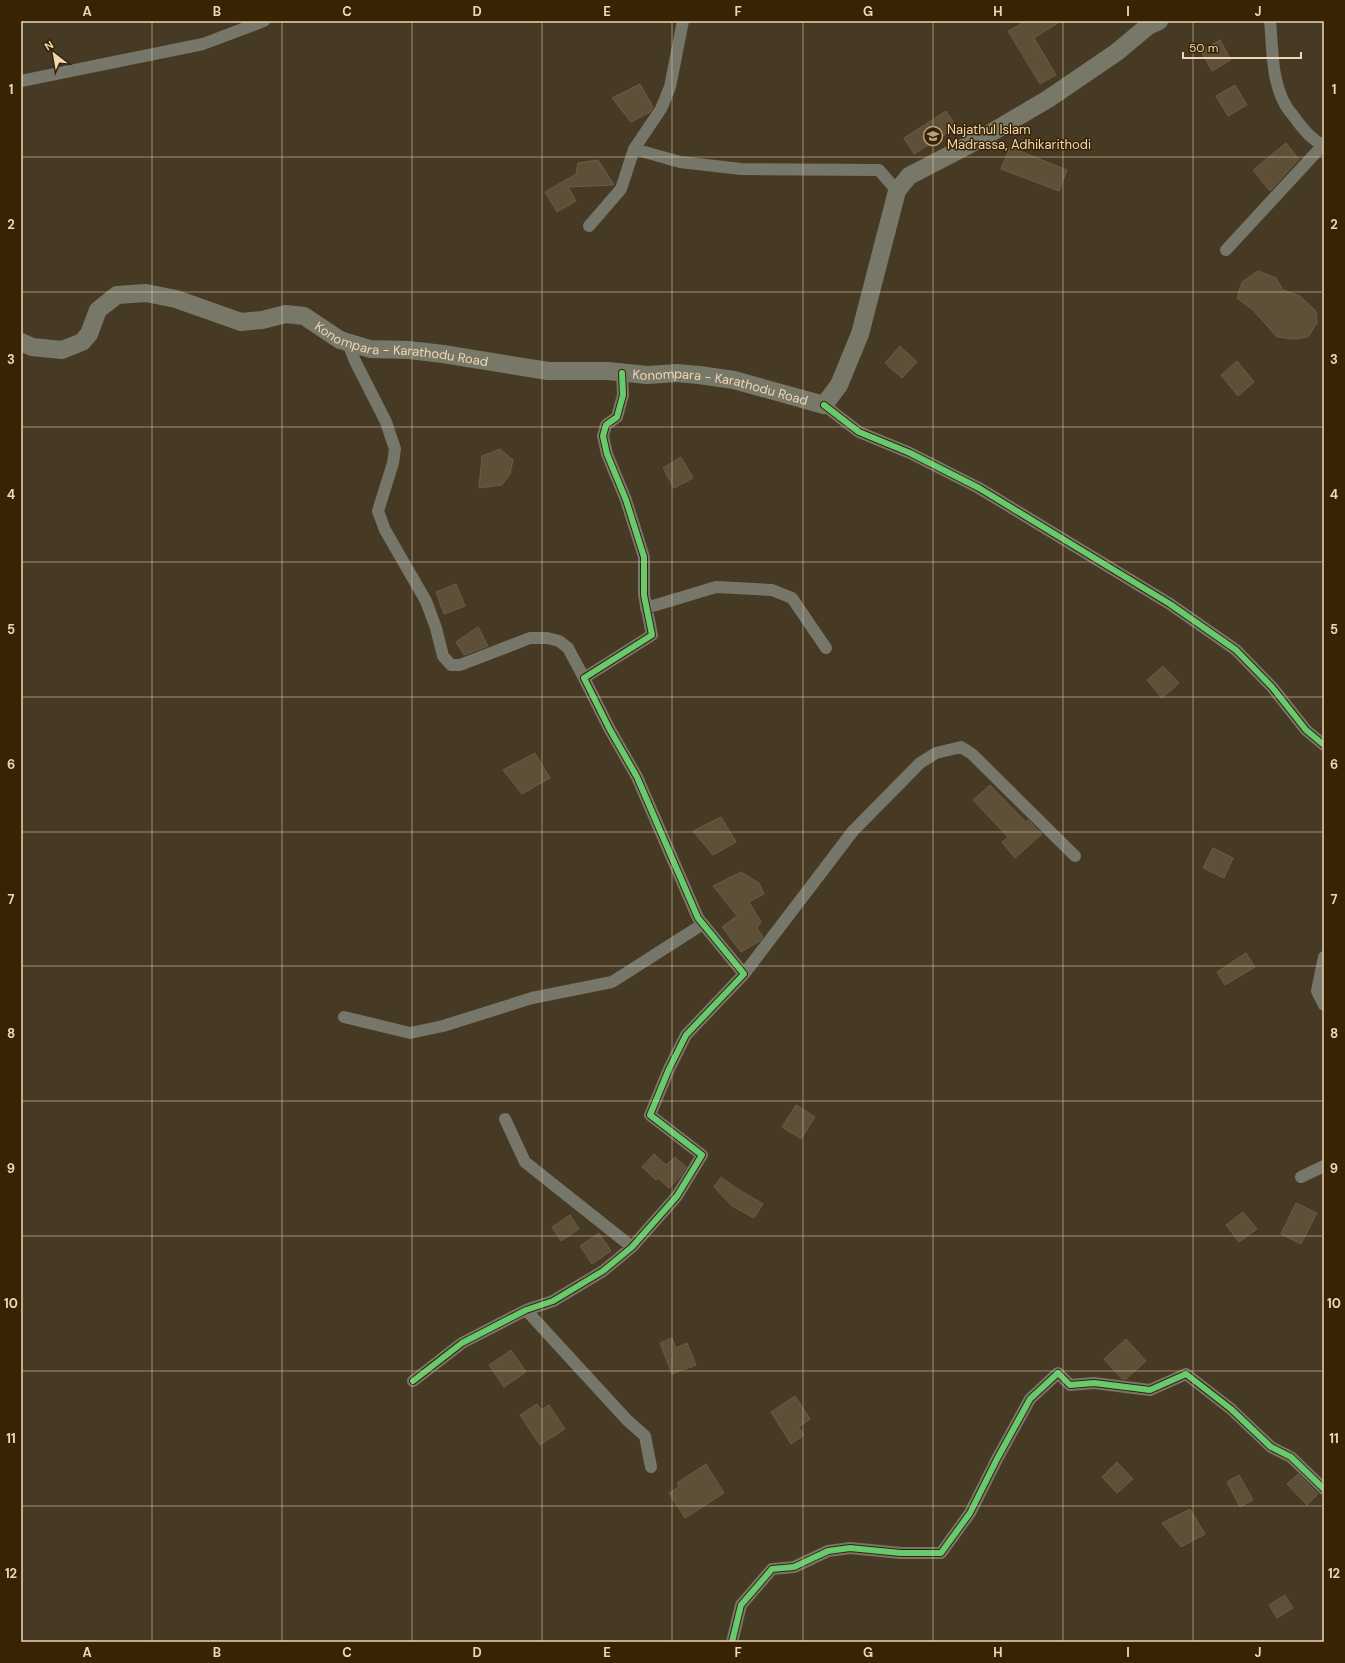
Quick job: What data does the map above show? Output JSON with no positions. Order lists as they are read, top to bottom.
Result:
{
  "streets": {
    "main road": ["Konompara - Karathodu Road"]
  },
  "places": {
    "school or university": ["Najathul Islam Madrassa, Adhikarithodi"]
  },
  "scale_bar": "50 m",
  "north": "top left",
  "grid": {
    "columns": [
      "A",
      "B",
      "C",
      "D",
      "E",
      "F",
      "G",
      "H",
      "I",
      "J"
    ],
    "rows": [
      "1",
      "2",
      "3",
      "4",
      "5",
      "6",
      "7",
      "8",
      "9",
      "10",
      "11",
      "12"
    ]
  }
}
